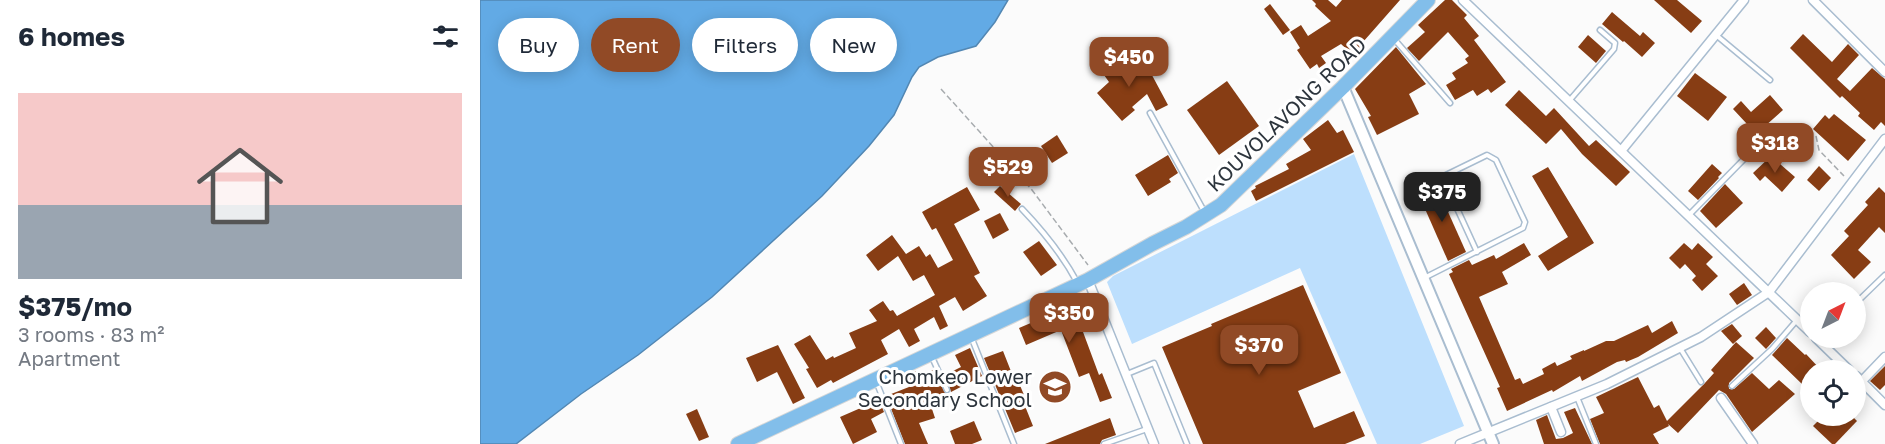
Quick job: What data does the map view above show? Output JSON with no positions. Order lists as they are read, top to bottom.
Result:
{
  "streets": {
    "main road": ["KOUVOLAVONG ROAD"]
  },
  "places": {
    "school or university": ["Chomkeo Lower Secondary School"]
  },
  "north": "top right",
  "page": {
    "heading": "6 homes",
    "chip": [
      "Buy",
      "Rent",
      "Filters",
      "New"
    ],
    "price": [
      "$450",
      "$318",
      "$529",
      "$375",
      "$350",
      "$370"
    ],
    "list": [
      {
        "name": "$375/mo",
        "note": "3 rooms · 83 m² · Apartment"
      }
    ]
  }
}
